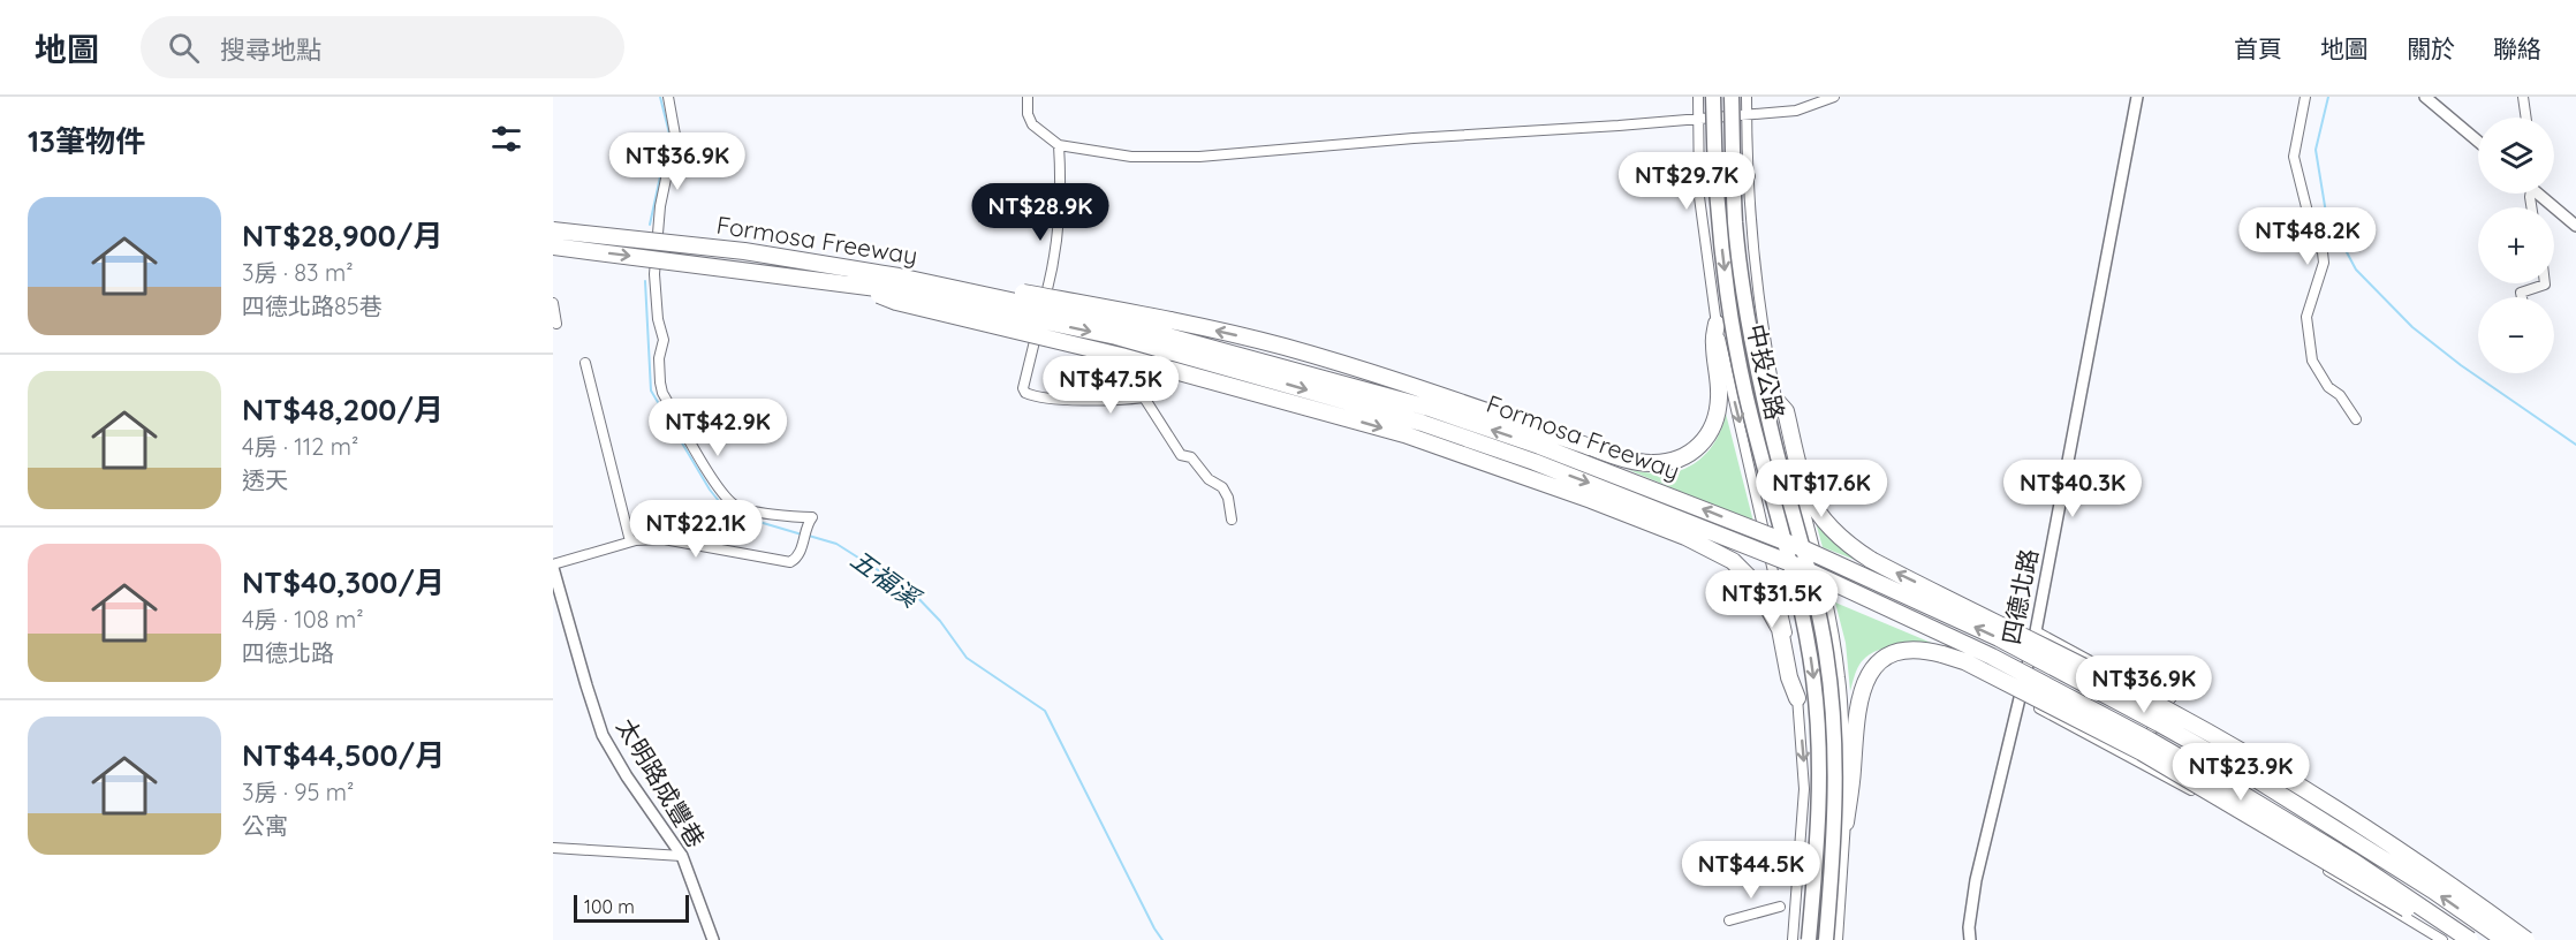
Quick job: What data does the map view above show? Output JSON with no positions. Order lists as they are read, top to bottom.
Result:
{
  "streets": {
    "highway": ["Formosa Freeway"],
    "main road": ["中投公路"],
    "street": ["四德北路", "太明路成豐巷"]
  },
  "water": ["五福溪"],
  "scale_bar": "100 m",
  "page": {
    "header": "地圖",
    "search": "搜尋地點",
    "nav": [
      "首頁",
      "地圖",
      "關於",
      "聯絡"
    ],
    "heading": "13筆物件",
    "map_buttons": ["+", "−"],
    "price": [
      "NT$36.9K",
      "NT$29.7K",
      "NT$28.9K",
      "NT$48.2K",
      "NT$47.5K",
      "NT$42.9K",
      "NT$17.6K",
      "NT$40.3K",
      "NT$22.1K",
      "NT$31.5K",
      "NT$36.9K",
      "NT$23.9K",
      "NT$44.5K"
    ],
    "list": [
      {
        "name": "NT$28,900/月",
        "note": "3房 · 83 m² · 四德北路85巷"
      },
      {
        "name": "NT$48,200/月",
        "note": "4房 · 112 m² · 透天"
      },
      {
        "name": "NT$40,300/月",
        "note": "4房 · 108 m² · 四德北路"
      },
      {
        "name": "NT$44,500/月",
        "note": "3房 · 95 m² · 公寓"
      }
    ],
    "scale": "100 m"
  }
}
